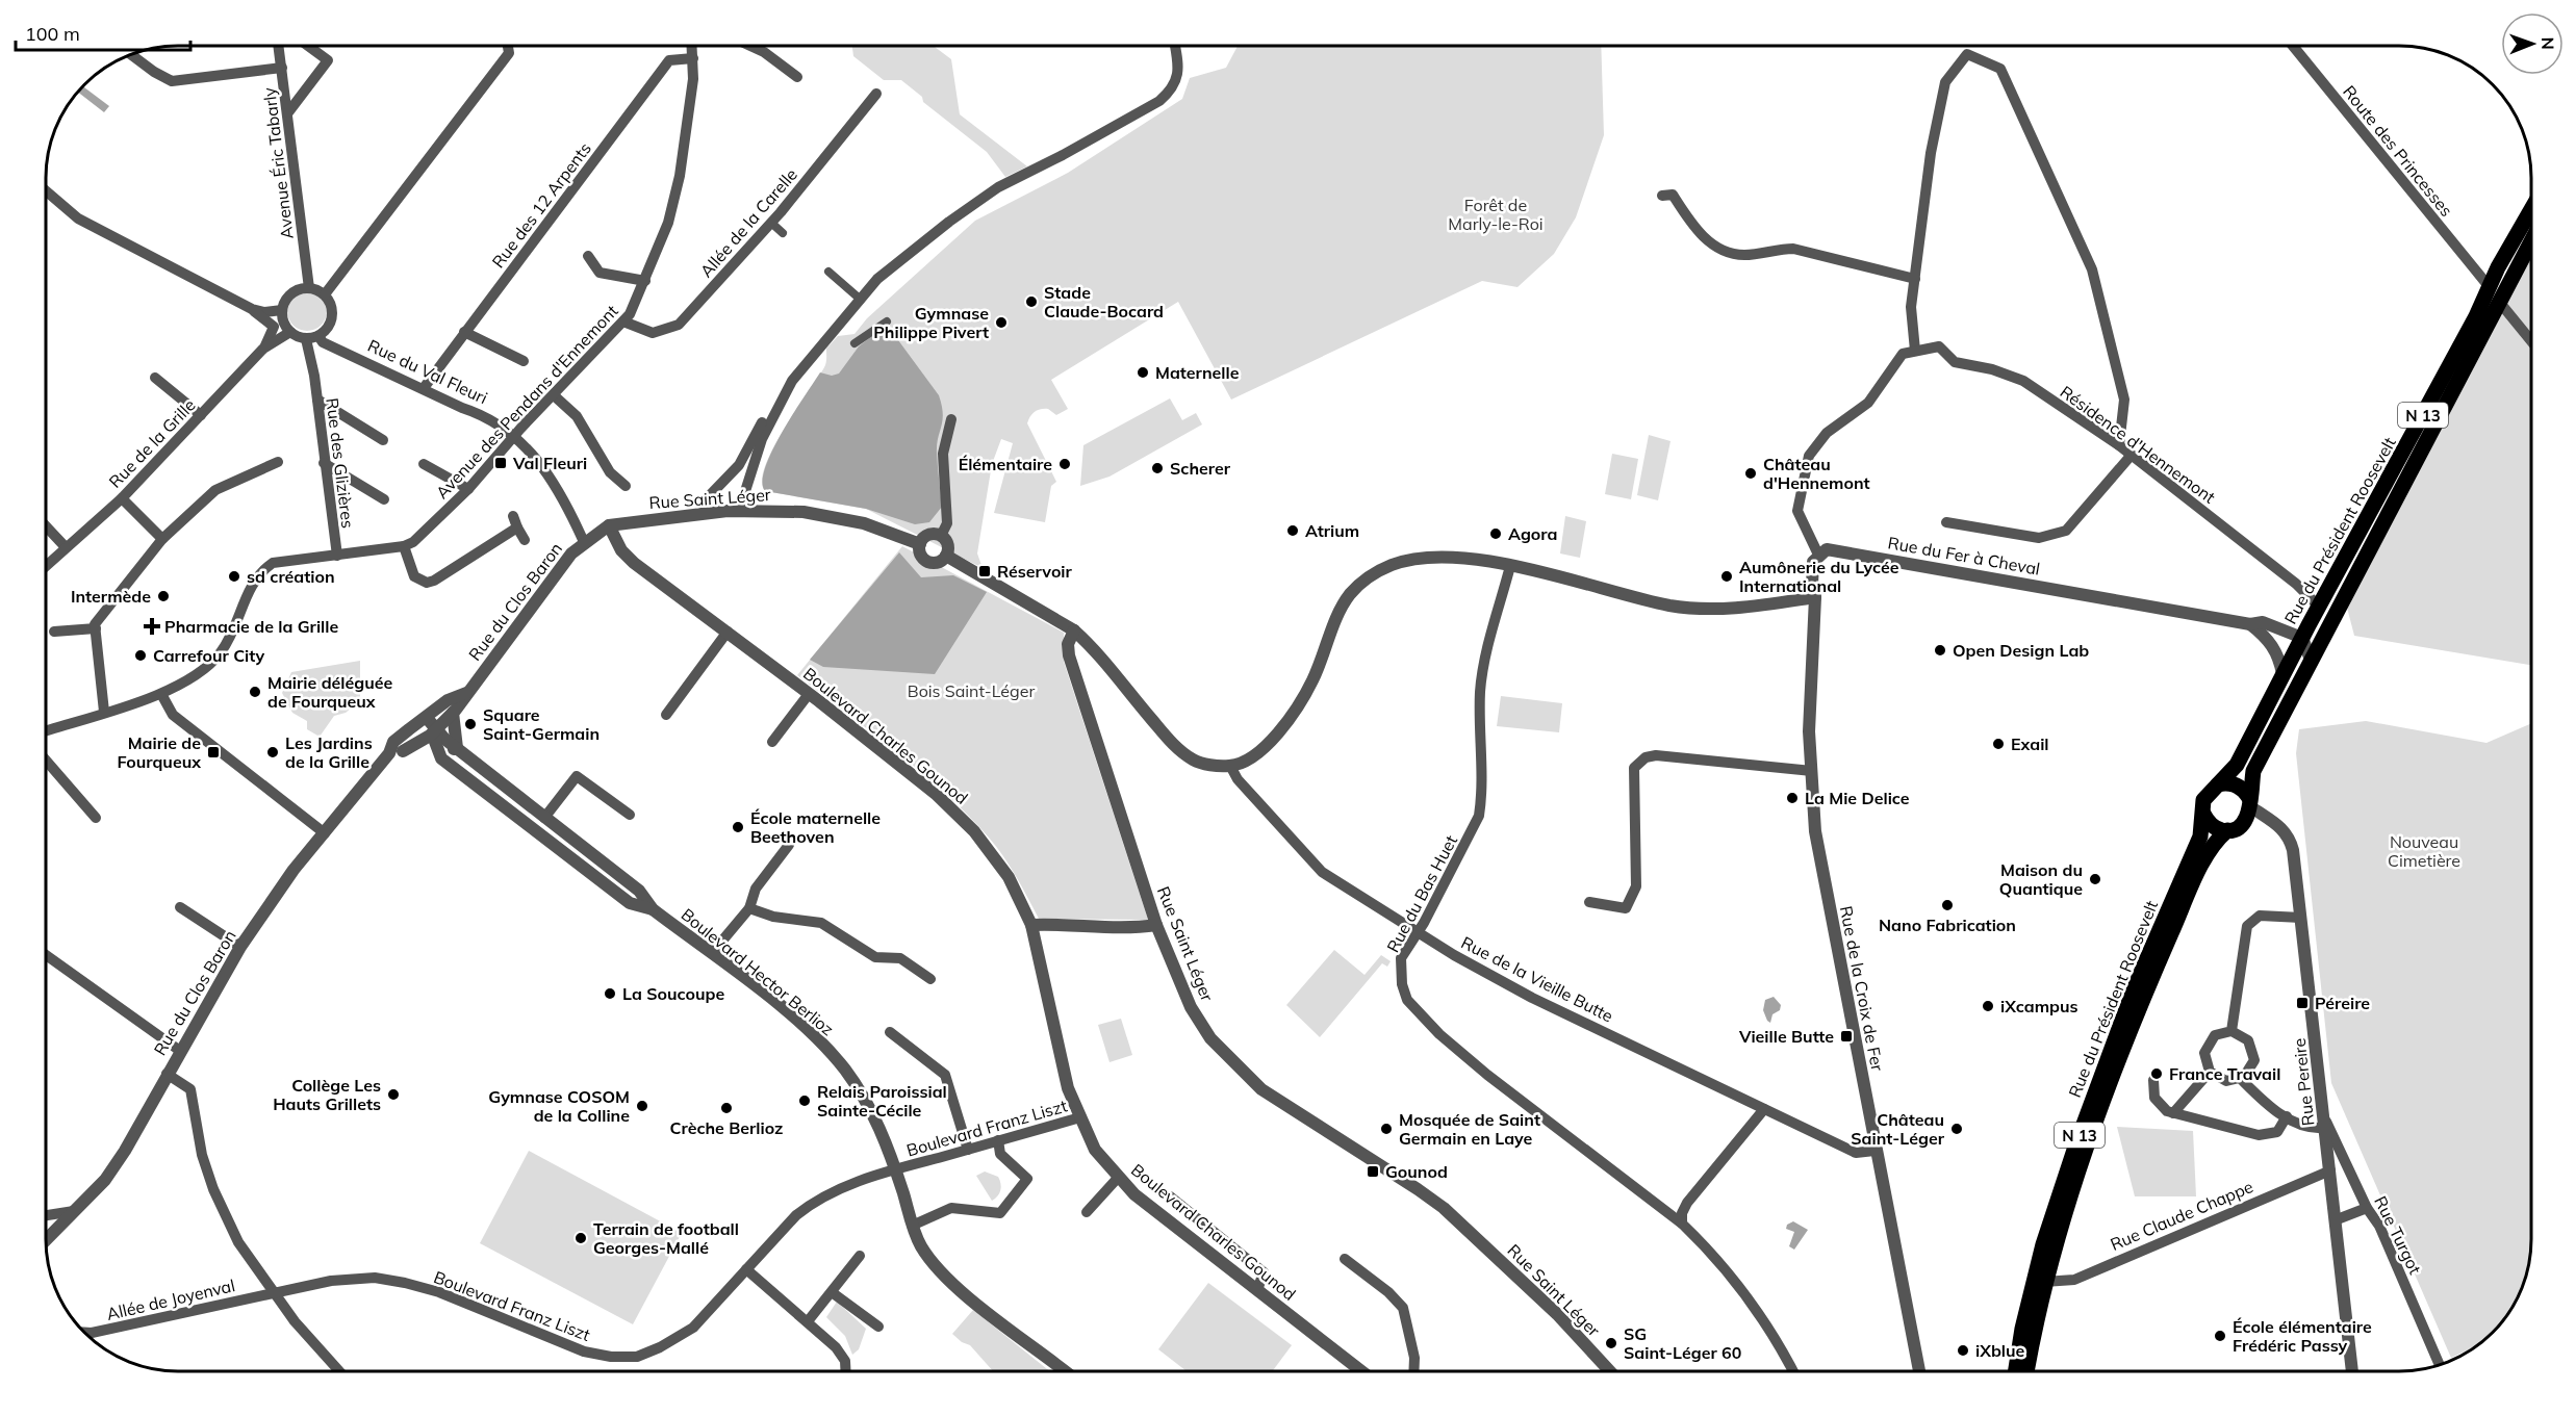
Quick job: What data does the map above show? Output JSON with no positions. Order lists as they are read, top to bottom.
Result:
{
  "streets": {
    "main road": ["N 13", "Rue du Président Roosevelt"],
    "street": [
      "Route des Princesses",
      "Avenue Éric Tabarly",
      "Rue des 12 Arpents",
      "Allée de la Carelle",
      "Rue du Val Fleuri",
      "Avenue des Pendans d'Ennemont",
      "Rue de la Grille",
      "Résidence d'Hennemont",
      "Rue des Glizières",
      "Rue Saint Léger",
      "Rue du Fer à Cheval",
      "Rue du Clos Baron",
      "Boulevard Charles Gounod",
      "Rue du Bas Huet",
      "Boulevard Hector Berlioz",
      "Rue de la Vieille Butte",
      "Rue de la Croix de Fer",
      "Rue Pereire",
      "Boulevard Franz Liszt",
      "Rue Claude Chappe",
      "Rue Turgot",
      "Allée de Joyenval"
    ]
  },
  "crossings": [
    ["Route des Princesses", "Rue du Président Roosevelt"],
    ["Avenue Éric Tabarly", "Rue du Val Fleuri"],
    ["Avenue Éric Tabarly", "Rue de la Grille"],
    ["Avenue Éric Tabarly", "Rue des Glizières"],
    ["Rue des 12 Arpents", "Rue du Val Fleuri"],
    ["Rue des 12 Arpents", "Avenue des Pendans d'Ennemont"],
    ["Allée de la Carelle", "Avenue des Pendans d'Ennemont"],
    ["Rue du Val Fleuri", "Avenue des Pendans d'Ennemont"],
    ["Rue du Val Fleuri", "Rue de la Grille"],
    ["Rue du Val Fleuri", "Rue des Glizières"],
    ["Rue du Val Fleuri", "Rue du Clos Baron"],
    ["Avenue des Pendans d'Ennemont", "Rue des Glizières"],
    ["Rue de la Grille", "Rue des Glizières"],
    ["Résidence d'Hennemont", "Rue du Président Roosevelt"],
    ["Rue Saint Léger", "Rue du Clos Baron"],
    ["Rue Saint Léger", "Boulevard Charles Gounod"],
    ["Rue du Président Roosevelt", "Rue Claude Chappe"],
    ["Rue du Fer à Cheval", "Rue de la Croix de Fer"],
    ["Rue du Clos Baron", "Boulevard Charles Gounod"],
    ["Rue du Clos Baron", "Boulevard Hector Berlioz"],
    ["Boulevard Charles Gounod", "Boulevard Franz Liszt"],
    ["Rue du Bas Huet", "Rue de la Vieille Butte"],
    ["Boulevard Hector Berlioz", "Boulevard Franz Liszt"],
    ["Rue de la Vieille Butte", "Rue de la Croix de Fer"],
    ["Rue Pereire", "Rue Claude Chappe"],
    ["Rue Pereire", "Rue Turgot"],
    ["Boulevard Franz Liszt", "Allée de Joyenval"]
  ],
  "parks": ["Forêt de Marly-le-Roi", "Bois Saint-Léger", "Nouveau Cimetière"],
  "places": {
    "other": [
      "Stade Claude-Bocard",
      "Gymnase Philippe Pivert",
      "Maternelle",
      "Élémentaire",
      "Scherer",
      "Château d'Hennemont",
      "Atrium",
      "Agora",
      "sd création",
      "Aumônerie du Lycée International",
      "Intermède",
      "Open Design Lab",
      "Carrefour City",
      "Mairie déléguée de Fourqueux",
      "Square Saint-Germain",
      "Exail",
      "Les Jardins de la Grille",
      "La Mie Delice",
      "École maternelle Beethoven",
      "Maison du Quantique",
      "Nano Fabrication",
      "La Soucoupe",
      "iXcampus",
      "France Travail",
      "Collège Les Hauts Grillets",
      "Relais Paroissial Sainte-Cécile",
      "Gymnase COSOM de la Colline",
      "Crèche Berlioz",
      "Mosquée de Saint Germain en Laye",
      "Château Saint-Léger",
      "Terrain de football Georges-Mallé",
      "École élémentaire Frédéric Passy",
      "SG Saint-Léger 60",
      "iXblue"
    ],
    "transit": [
      "Val Fleuri",
      "Réservoir",
      "Mairie de Fourqueux",
      "Péreire",
      "Vieille Butte",
      "Gounod"
    ],
    "health": ["Pharmacie de la Grille"]
  },
  "scale_bar": "100 m",
  "north": "right"
}
